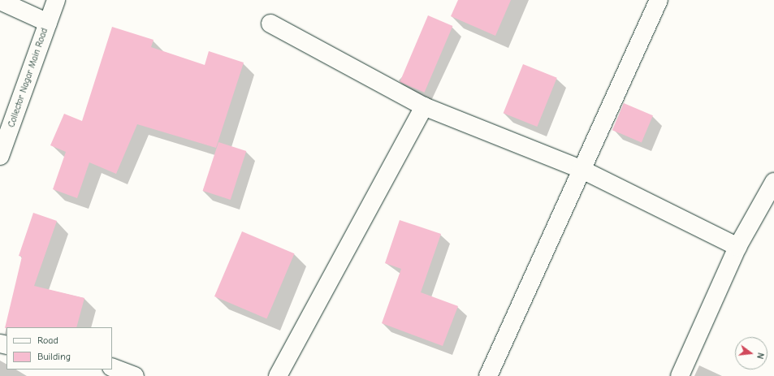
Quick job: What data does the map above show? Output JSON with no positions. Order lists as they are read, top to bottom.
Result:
{
  "streets": {
    "street": ["Collector Nagar Main Road"]
  },
  "legend": ["Road", "Building"],
  "north": "right"
}
